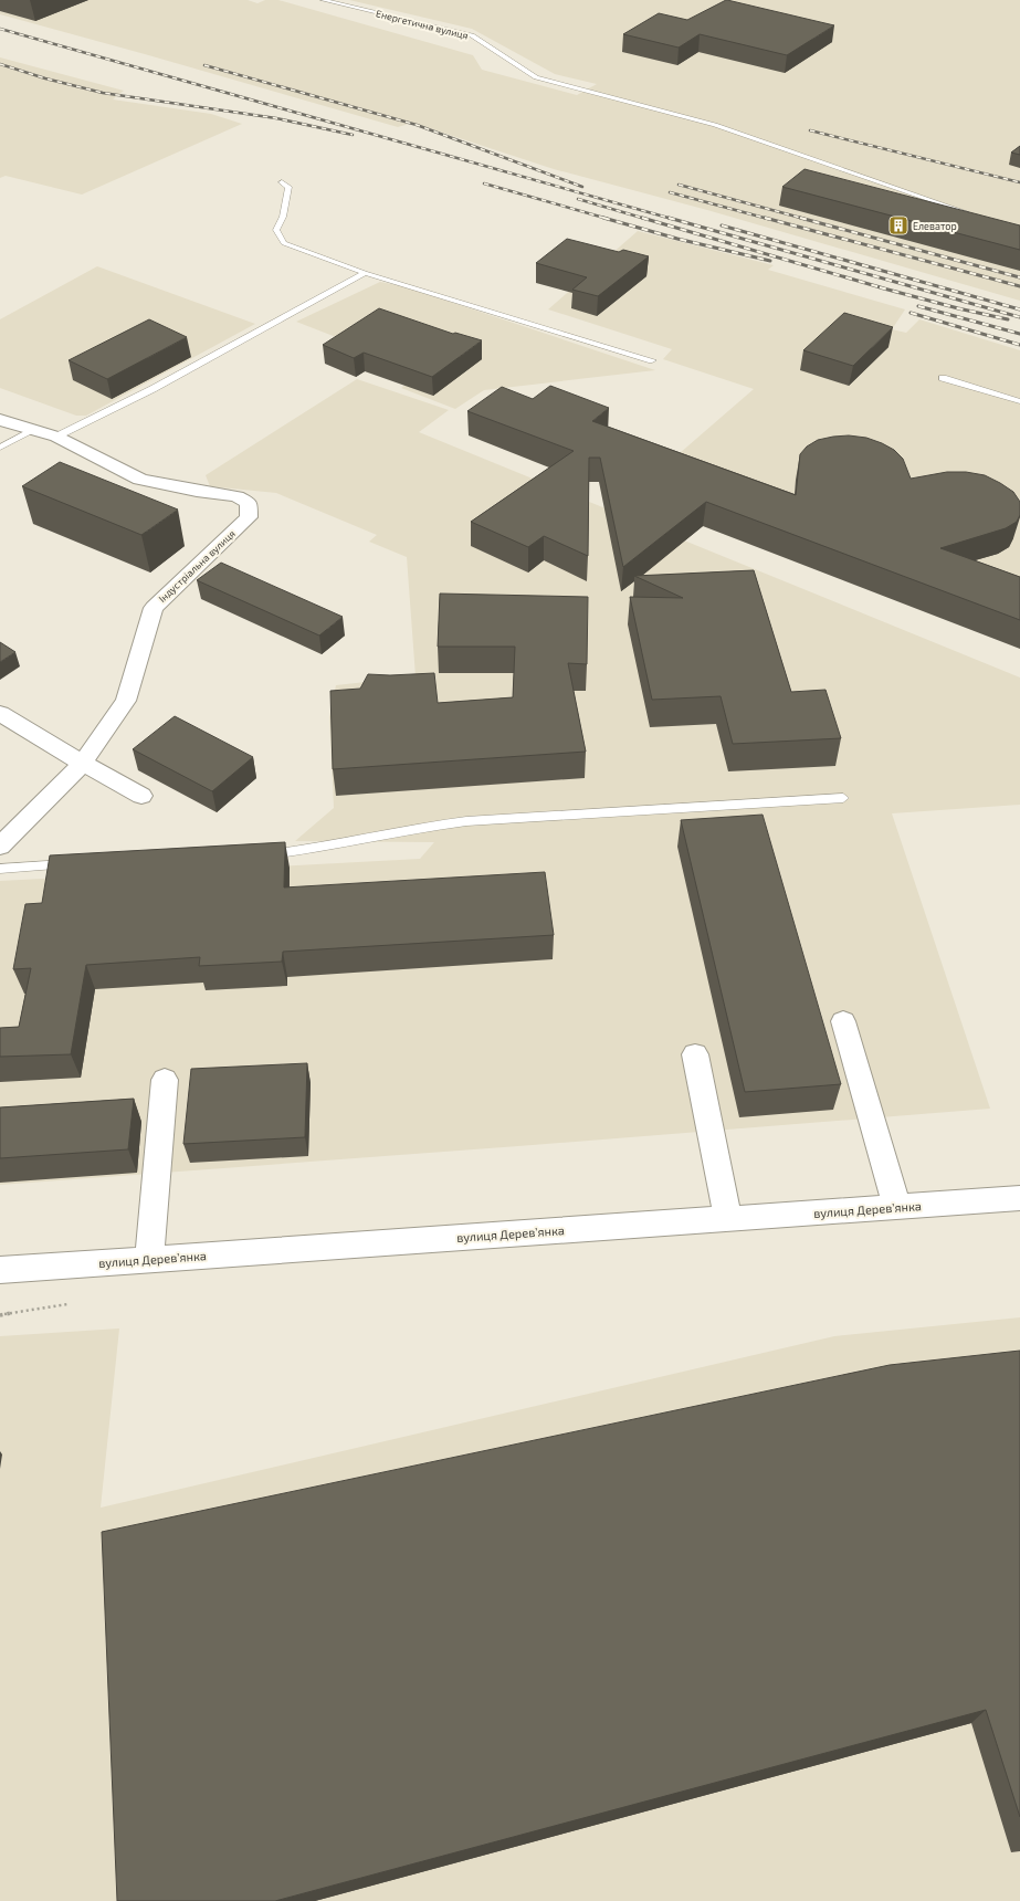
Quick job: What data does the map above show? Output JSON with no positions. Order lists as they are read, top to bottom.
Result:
{
  "streets": {
    "street": ["Індустріальна вулиця", "вулиця Деревʼянка"],
    "lane": ["Енергетична вулиця"]
  },
  "places": {
    "building": ["Елеватор"]
  }
}
